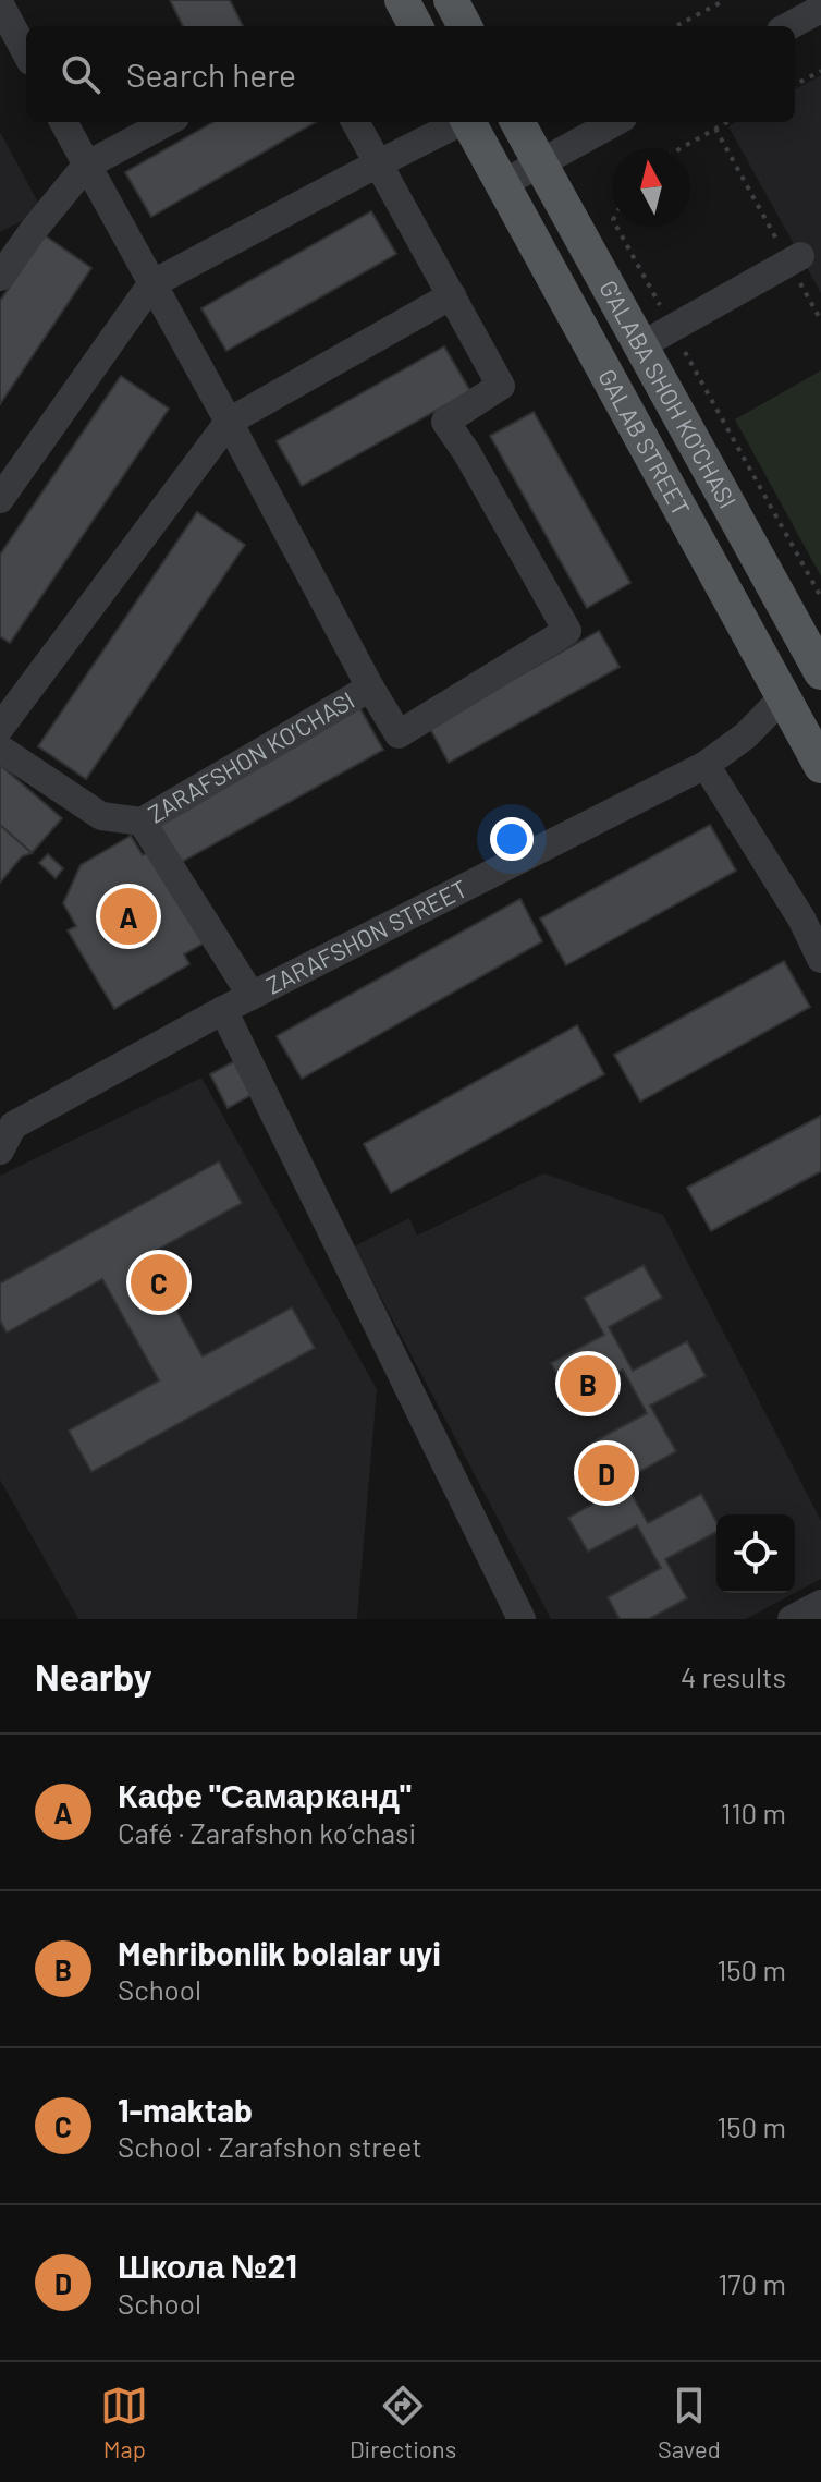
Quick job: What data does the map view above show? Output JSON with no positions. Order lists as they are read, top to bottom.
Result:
{
  "streets": {
    "main road": ["G'ALABA SHOH KO'CHASI", "GALAB STREET"],
    "street": ["ZARAFSHON KO‘CHASI", "ZARAFSHON STREET"]
  },
  "crossings": [
    ["GALAB STREET", "ZARAFSHON STREET"],
    ["ZARAFSHON KO‘CHASI", "ZARAFSHON STREET"]
  ],
  "north": "top",
  "page": {
    "search": "Search here",
    "pins": [
      "A",
      "C",
      "B",
      "D"
    ],
    "heading": ["Nearby", "4 results"],
    "list": [
      {
        "mark": "A",
        "name": "Кафе \"Самарканд\"",
        "note": "Café · Zarafshon ko‘chasi",
        "value": "110 m"
      },
      {
        "mark": "B",
        "name": "Mehribonlik bolalar uyi",
        "note": "School",
        "value": "150 m"
      },
      {
        "mark": "C",
        "name": "1-maktab",
        "note": "School · Zarafshon street",
        "value": "150 m"
      },
      {
        "mark": "D",
        "name": "Школа №21",
        "note": "School",
        "value": "170 m"
      }
    ],
    "nav": ["Map", "Directions", "Saved"]
  }
}
